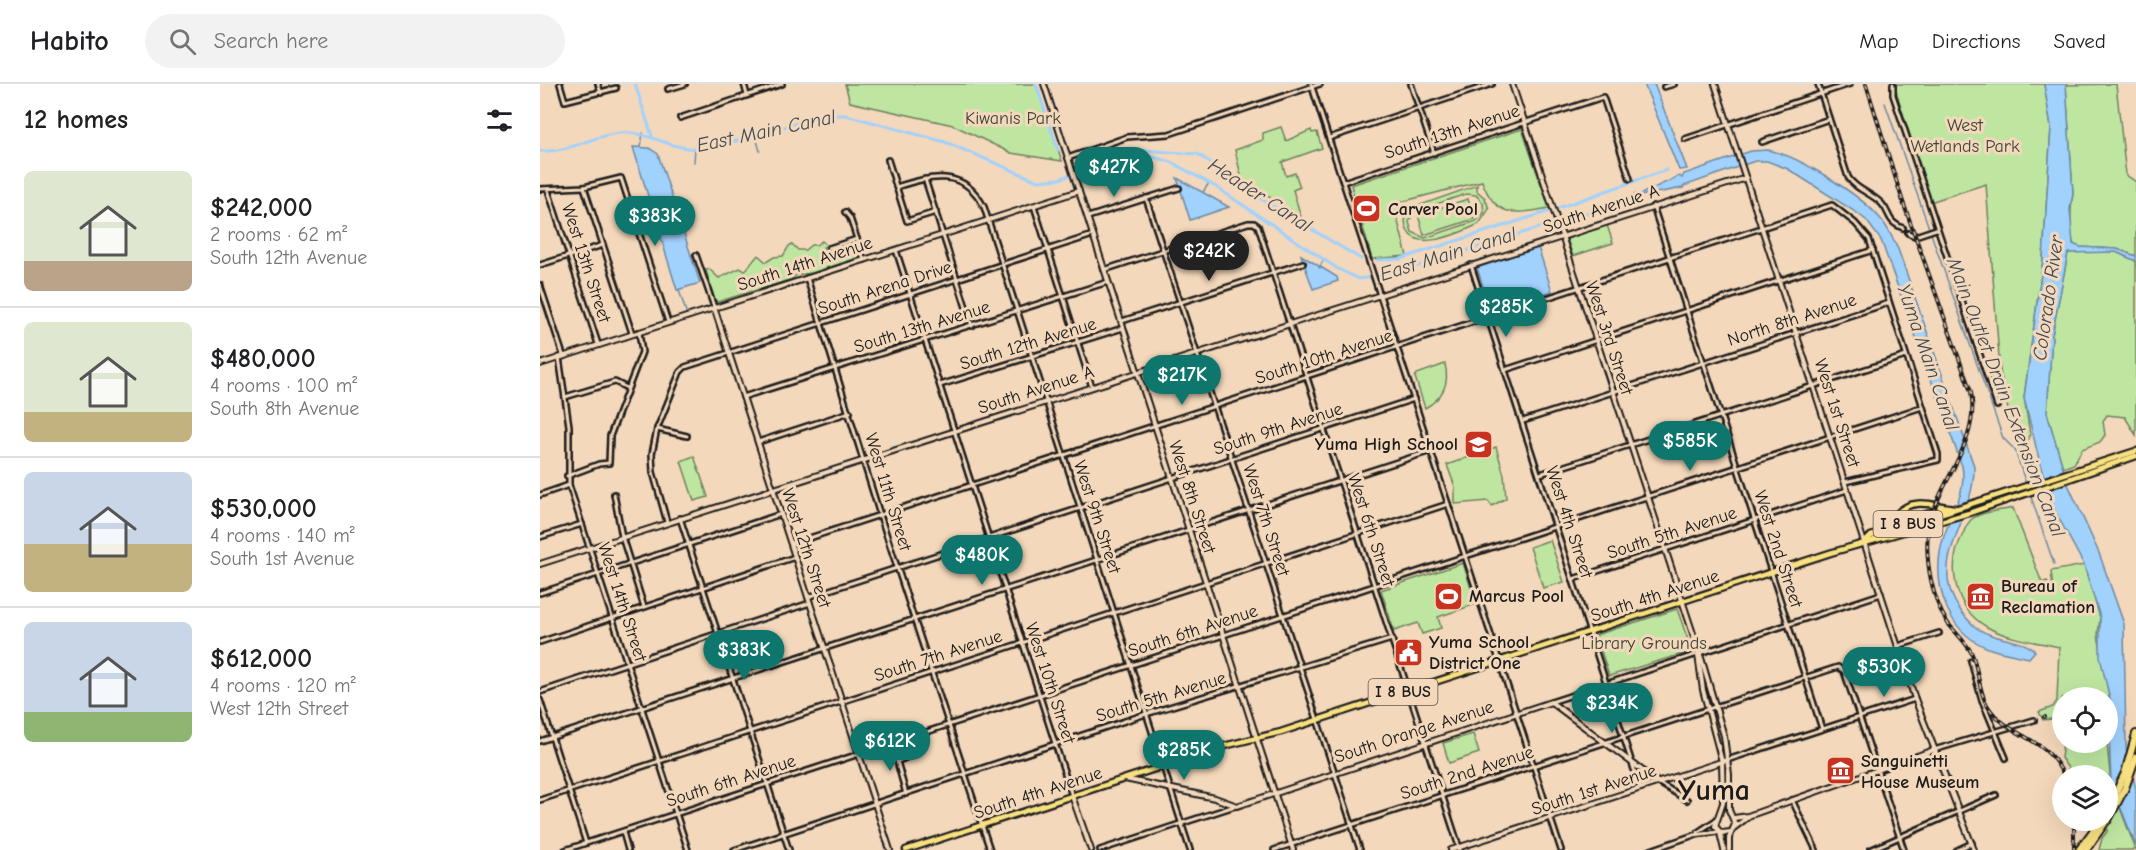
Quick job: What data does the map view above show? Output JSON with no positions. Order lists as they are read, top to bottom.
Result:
{
  "streets": {
    "main road": ["I 8 BUS", "South 4th Avenue"],
    "street": [
      "South 13th Avenue",
      "South Avenue A",
      "West 13th Street",
      "South 14th Avenue",
      "South Arena Drive",
      "North 8th Avenue",
      "West 3rd Street",
      "South 12th Avenue",
      "South 10th Avenue",
      "West 1st Street",
      "South 9th Avenue",
      "West 11th Street",
      "West 8th Street",
      "West 9th Street",
      "West 7th Street",
      "West 4th Street",
      "West 6th Street",
      "South 5th Avenue",
      "West 12th Street",
      "West 2nd Street",
      "West 14th Street",
      "South 6th Avenue",
      "South 7th Avenue",
      "West 10th Street",
      "South Orange Avenue",
      "South 2nd Avenue",
      "South 1st Avenue"
    ]
  },
  "crossings": [
    ["South 13th Avenue", "West 3rd Street"],
    ["South 13th Avenue", "West 11th Street"],
    ["South 13th Avenue", "West 8th Street"],
    ["South 13th Avenue", "West 9th Street"],
    ["South 13th Avenue", "West 12th Street"],
    ["South 13th Avenue", "West 10th Street"],
    ["South Avenue A", "West 3rd Street"],
    ["South Avenue A", "West 1st Street"],
    ["South Avenue A", "West 11th Street"],
    ["South Avenue A", "West 8th Street"],
    ["South Avenue A", "West 9th Street"],
    ["South Avenue A", "West 7th Street"],
    ["South Avenue A", "West 4th Street"],
    ["South Avenue A", "West 6th Street"],
    ["South Avenue A", "West 12th Street"],
    ["South Avenue A", "West 2nd Street"],
    ["South Avenue A", "West 14th Street"],
    ["South Avenue A", "West 10th Street"],
    ["West 13th Street", "South 14th Avenue"],
    ["South 14th Avenue", "West 11th Street"],
    ["South 14th Avenue", "West 8th Street"],
    ["South 14th Avenue", "West 9th Street"],
    ["South 14th Avenue", "West 12th Street"],
    ["South 14th Avenue", "West 14th Street"],
    ["South 14th Avenue", "West 10th Street"],
    ["South Arena Drive", "West 11th Street"],
    ["South Arena Drive", "West 8th Street"],
    ["South Arena Drive", "West 9th Street"],
    ["South Arena Drive", "West 12th Street"],
    ["South Arena Drive", "West 10th Street"],
    ["North 8th Avenue", "West 3rd Street"],
    ["North 8th Avenue", "West 1st Street"],
    ["North 8th Avenue", "West 4th Street"],
    ["North 8th Avenue", "West 2nd Street"],
    ["West 3rd Street", "South 10th Avenue"],
    ["West 3rd Street", "South 5th Avenue"],
    ["West 3rd Street", "South 4th Avenue"],
    ["West 3rd Street", "South 6th Avenue"],
    ["South 12th Avenue", "West 8th Street"],
    ["South 12th Avenue", "West 9th Street"],
    ["South 12th Avenue", "West 7th Street"],
    ["South 12th Avenue", "West 6th Street"],
    ["South 12th Avenue", "West 10th Street"],
    ["South 10th Avenue", "West 1st Street"],
    ["South 10th Avenue", "West 11th Street"],
    ["South 10th Avenue", "West 8th Street"],
    ["South 10th Avenue", "West 9th Street"],
    ["South 10th Avenue", "West 7th Street"],
    ["South 10th Avenue", "West 4th Street"],
    ["South 10th Avenue", "West 6th Street"],
    ["South 10th Avenue", "West 12th Street"],
    ["South 10th Avenue", "West 2nd Street"],
    ["South 10th Avenue", "West 10th Street"],
    ["West 1st Street", "I 8 BUS"],
    ["West 1st Street", "South 5th Avenue"],
    ["West 1st Street", "South 4th Avenue"],
    ["West 1st Street", "South 6th Avenue"],
    ["West 1st Street", "South 1st Avenue"],
    ["South 9th Avenue", "West 11th Street"],
    ["South 9th Avenue", "West 8th Street"],
    ["South 9th Avenue", "West 9th Street"],
    ["South 9th Avenue", "West 7th Street"],
    ["South 9th Avenue", "West 6th Street"],
    ["South 9th Avenue", "West 12th Street"],
    ["South 9th Avenue", "West 10th Street"],
    ["West 11th Street", "South 5th Avenue"],
    ["West 11th Street", "South 4th Avenue"],
    ["West 11th Street", "South 6th Avenue"],
    ["West 11th Street", "South 7th Avenue"],
    ["West 8th Street", "South 5th Avenue"],
    ["West 8th Street", "South 4th Avenue"],
    ["West 8th Street", "South 6th Avenue"],
    ["West 8th Street", "South 7th Avenue"],
    ["West 8th Street", "South Orange Avenue"],
    ["West 8th Street", "South 2nd Avenue"],
    ["West 9th Street", "South 5th Avenue"],
    ["West 9th Street", "South 4th Avenue"],
    ["West 9th Street", "South 6th Avenue"],
    ["West 9th Street", "South 7th Avenue"],
    ["West 7th Street", "West 6th Street"],
    ["West 7th Street", "South 5th Avenue"],
    ["West 7th Street", "South 4th Avenue"],
    ["West 7th Street", "South 6th Avenue"],
    ["West 7th Street", "South 7th Avenue"],
    ["West 7th Street", "South Orange Avenue"],
    ["West 7th Street", "South 2nd Avenue"],
    ["West 4th Street", "South 5th Avenue"],
    ["West 4th Street", "South 4th Avenue"],
    ["West 4th Street", "South 6th Avenue"],
    ["West 4th Street", "South 2nd Avenue"],
    ["West 4th Street", "South 1st Avenue"],
    ["I 8 BUS", "South 4th Avenue"],
    ["West 6th Street", "South 5th Avenue"],
    ["West 6th Street", "South 4th Avenue"],
    ["West 6th Street", "South 6th Avenue"],
    ["West 6th Street", "South 7th Avenue"],
    ["West 6th Street", "South Orange Avenue"],
    ["West 6th Street", "South 2nd Avenue"],
    ["West 6th Street", "South 1st Avenue"],
    ["South 5th Avenue", "West 12th Street"],
    ["South 5th Avenue", "West 2nd Street"],
    ["South 5th Avenue", "West 10th Street"],
    ["West 12th Street", "South 6th Avenue"],
    ["West 12th Street", "South 7th Avenue"],
    ["West 2nd Street", "South 4th Avenue"],
    ["West 2nd Street", "South 6th Avenue"],
    ["West 2nd Street", "South 2nd Avenue"],
    ["West 2nd Street", "South 1st Avenue"],
    ["South 4th Avenue", "West 10th Street"],
    ["West 14th Street", "South 6th Avenue"],
    ["West 14th Street", "South 7th Avenue"],
    ["South 6th Avenue", "West 10th Street"],
    ["South 7th Avenue", "West 10th Street"],
    ["South 2nd Avenue", "South 1st Avenue"]
  ],
  "districts": ["Yuma"],
  "water": [
    "East Main Canal",
    "Header Canal",
    "Colorado River",
    "Yuma Main Canal",
    "Main Outlet Drain Extension Canal"
  ],
  "parks": ["Kiwanis Park", "West Wetlands Park", "Library Grounds"],
  "places": {
    "sports": ["Carver Pool", "Marcus Pool"],
    "school or university": ["Yuma High School"],
    "museum": ["Bureau of Reclamation", "Sanguinetti House Museum"],
    "public building": ["Yuma School District One"]
  },
  "page": {
    "header": "Habito",
    "search": "Search here",
    "nav": ["Map", "Directions", "Saved"],
    "heading": "12 homes",
    "price": [
      "$427K",
      "$383K",
      "$242K",
      "$285K",
      "$217K",
      "$585K",
      "$480K",
      "$383K",
      "$530K",
      "$234K",
      "$612K",
      "$285K"
    ],
    "list": [
      {
        "name": "$242,000",
        "note": "2 rooms · 62 m² · South 12th Avenue"
      },
      {
        "name": "$480,000",
        "note": "4 rooms · 100 m² · South 8th Avenue"
      },
      {
        "name": "$530,000",
        "note": "4 rooms · 140 m² · South 1st Avenue"
      },
      {
        "name": "$612,000",
        "note": "4 rooms · 120 m² · West 12th Street"
      }
    ]
  }
}
